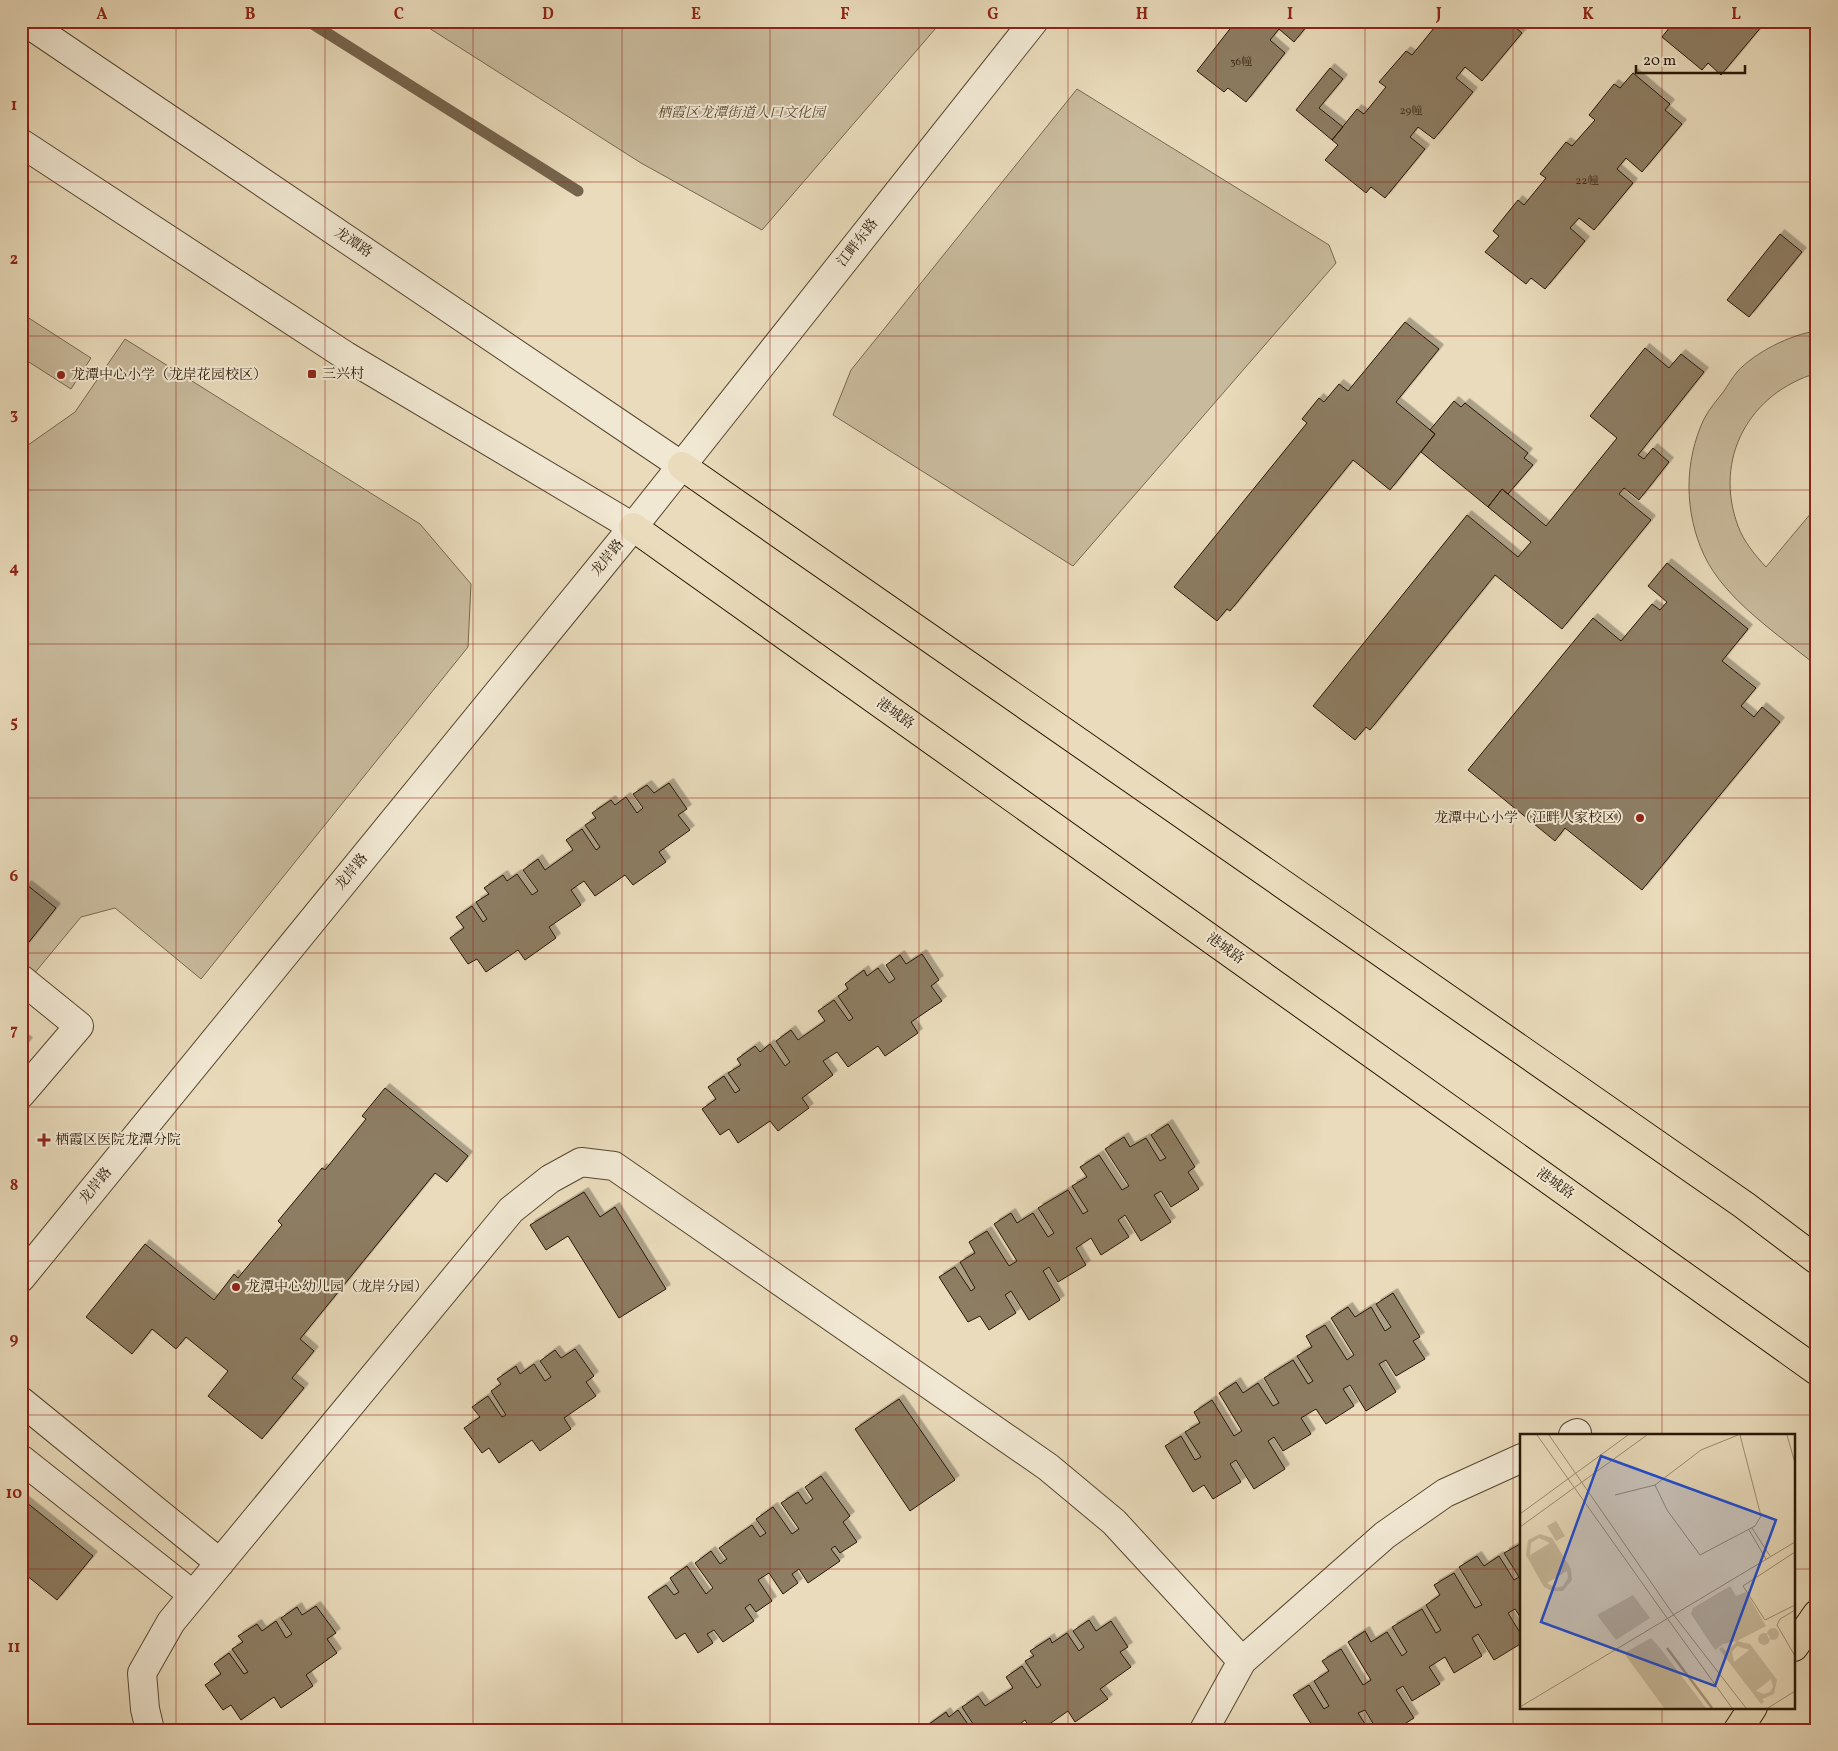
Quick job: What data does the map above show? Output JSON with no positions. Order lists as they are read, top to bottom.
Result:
{
  "streets": {
    "main road": ["港城路"],
    "street": ["龙潭路", "江畔东路", "龙岸路"]
  },
  "crossings": [
    ["龙潭路", "江畔东路"],
    ["龙潭路", "龙岸路"],
    ["江畔东路", "龙岸路"],
    ["龙岸路", "港城路"]
  ],
  "parks": ["栖霞区龙潭街道人口文化园"],
  "places": {
    "transit": ["三兴村"],
    "other": ["龙潭中心小学（龙岸花园校区）", "龙潭中心小学（江畔人家校区）", "龙潭中心幼儿园（龙岸分园）"],
    "health": ["栖霞区医院龙潭分院"]
  },
  "house_numbers": ["36幢", "29幢", "22幢"],
  "scale_bar": "20 m",
  "grid": {
    "columns": [
      "A",
      "B",
      "C",
      "D",
      "E",
      "F",
      "G",
      "H",
      "I",
      "J",
      "K",
      "L"
    ],
    "rows": [
      "1",
      "2",
      "3",
      "4",
      "5",
      "6",
      "7",
      "8",
      "9",
      "10",
      "11"
    ]
  }
}
